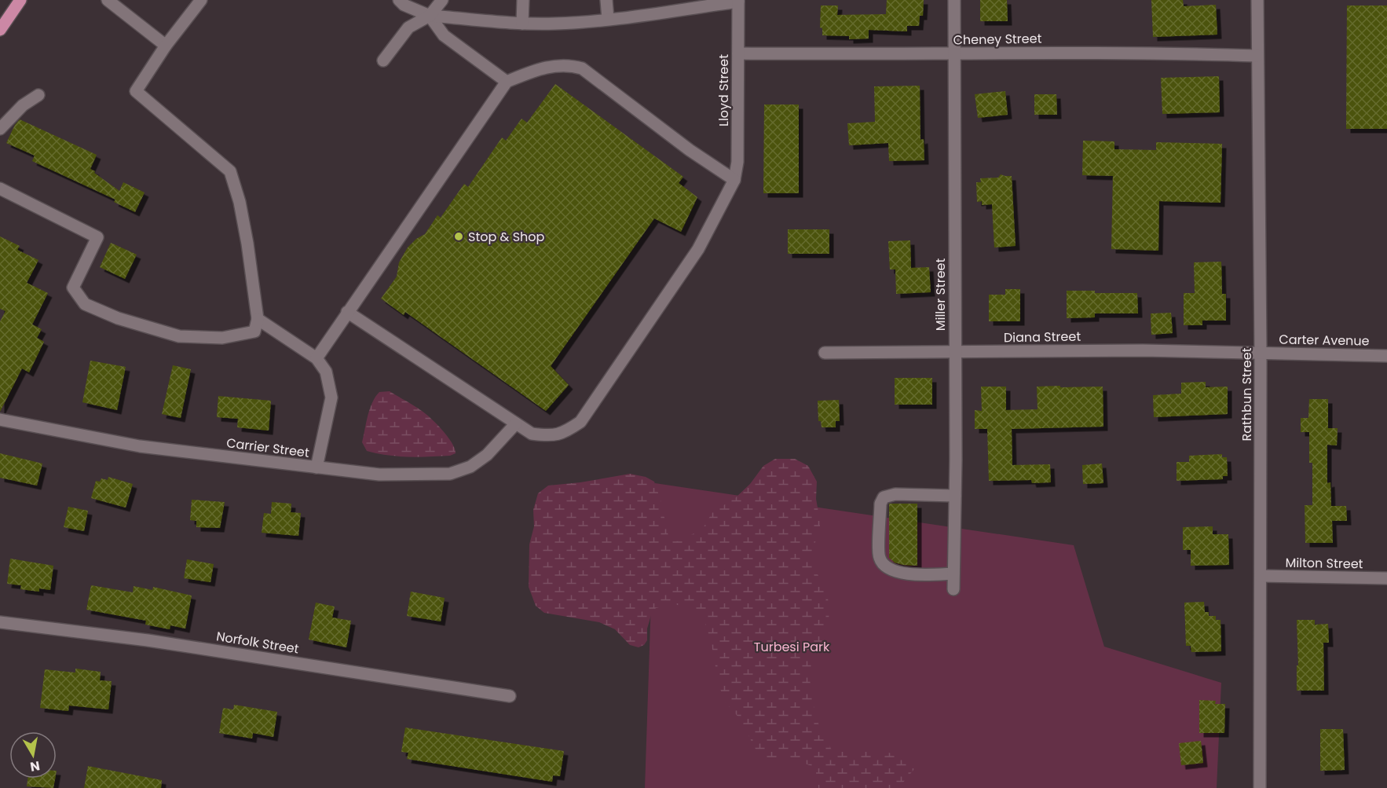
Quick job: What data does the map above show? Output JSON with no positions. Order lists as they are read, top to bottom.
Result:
{
  "streets": {
    "street": [
      "Cheney Street",
      "Lloyd Street",
      "Miller Street",
      "Diana Street",
      "Carter Avenue",
      "Rathbun Street",
      "Carrier Street",
      "Milton Street",
      "Norfolk Street"
    ]
  },
  "crossings": [
    ["Cheney Street", "Lloyd Street"],
    ["Cheney Street", "Miller Street"],
    ["Cheney Street", "Rathbun Street"],
    ["Miller Street", "Diana Street"],
    ["Diana Street", "Carter Avenue"],
    ["Diana Street", "Rathbun Street"],
    ["Carter Avenue", "Rathbun Street"],
    ["Rathbun Street", "Milton Street"]
  ],
  "parks": ["Turbesi Park"],
  "places": ["Stop & Shop"],
  "north": "bottom"
}
